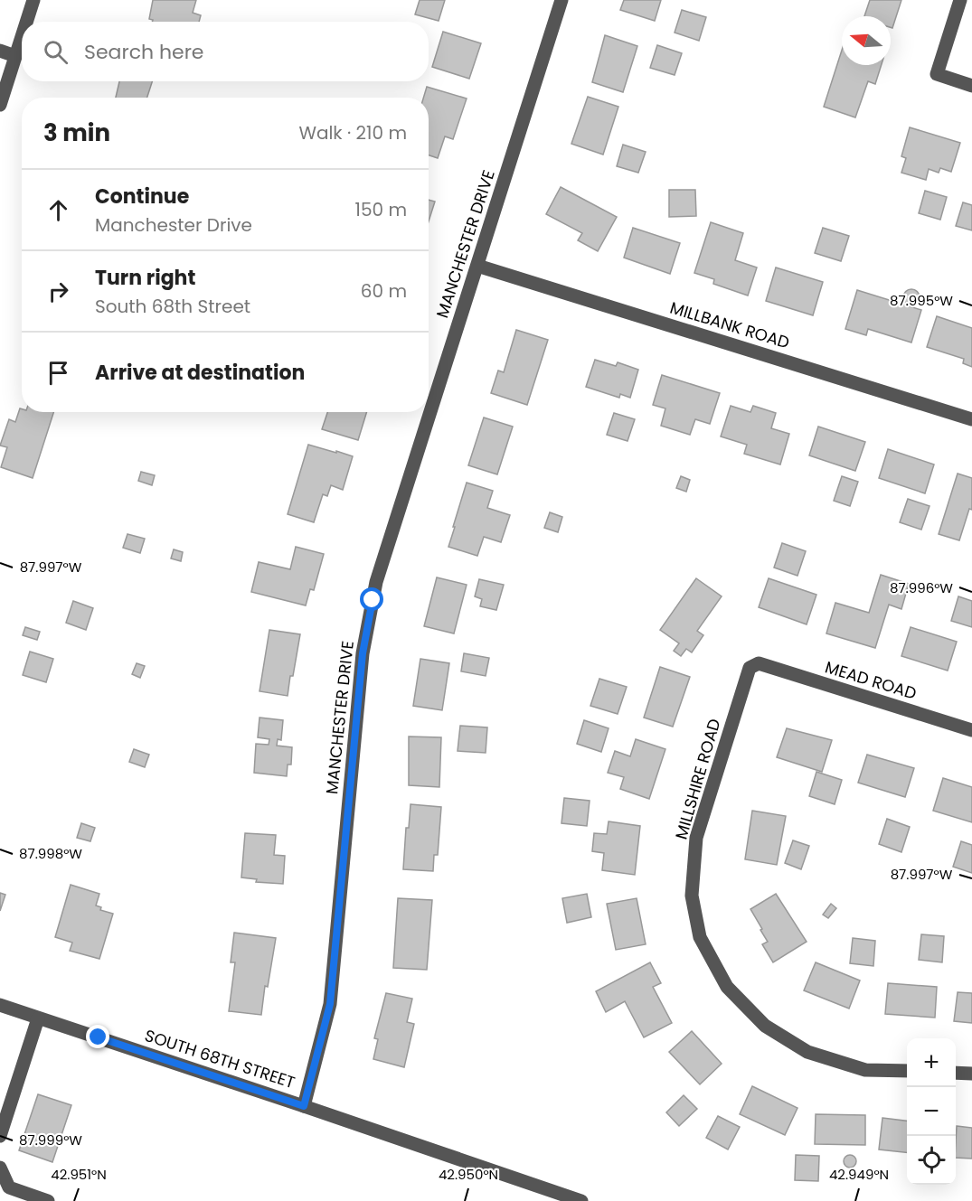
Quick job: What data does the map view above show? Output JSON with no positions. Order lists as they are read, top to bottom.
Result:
{
  "streets": {
    "street": [
      "MANCHESTER DRIVE",
      "MILLBANK ROAD",
      "MEAD ROAD",
      "MILLSHIRE ROAD",
      "SOUTH 68TH STREET"
    ]
  },
  "crossings": [
    ["MANCHESTER DRIVE", "MILLBANK ROAD"],
    ["MANCHESTER DRIVE", "SOUTH 68TH STREET"],
    ["MEAD ROAD", "MILLSHIRE ROAD"]
  ],
  "north": "left",
  "page": {
    "search": "Search here",
    "heading": ["3 min", "Walk · 210 m"],
    "list": [
      ["Continue", "Manchester Drive", "150 m"],
      ["Turn right", "South 68th Street", "60 m"],
      "Arrive at destination"
    ],
    "map_buttons": ["+", "−"]
  },
  "coordinates": [
    "87.995°W",
    "87.997°W",
    "87.996°W",
    "87.998°W",
    "87.999°W",
    "42.951°N",
    "42.950°N",
    "42.949°N"
  ]
}
